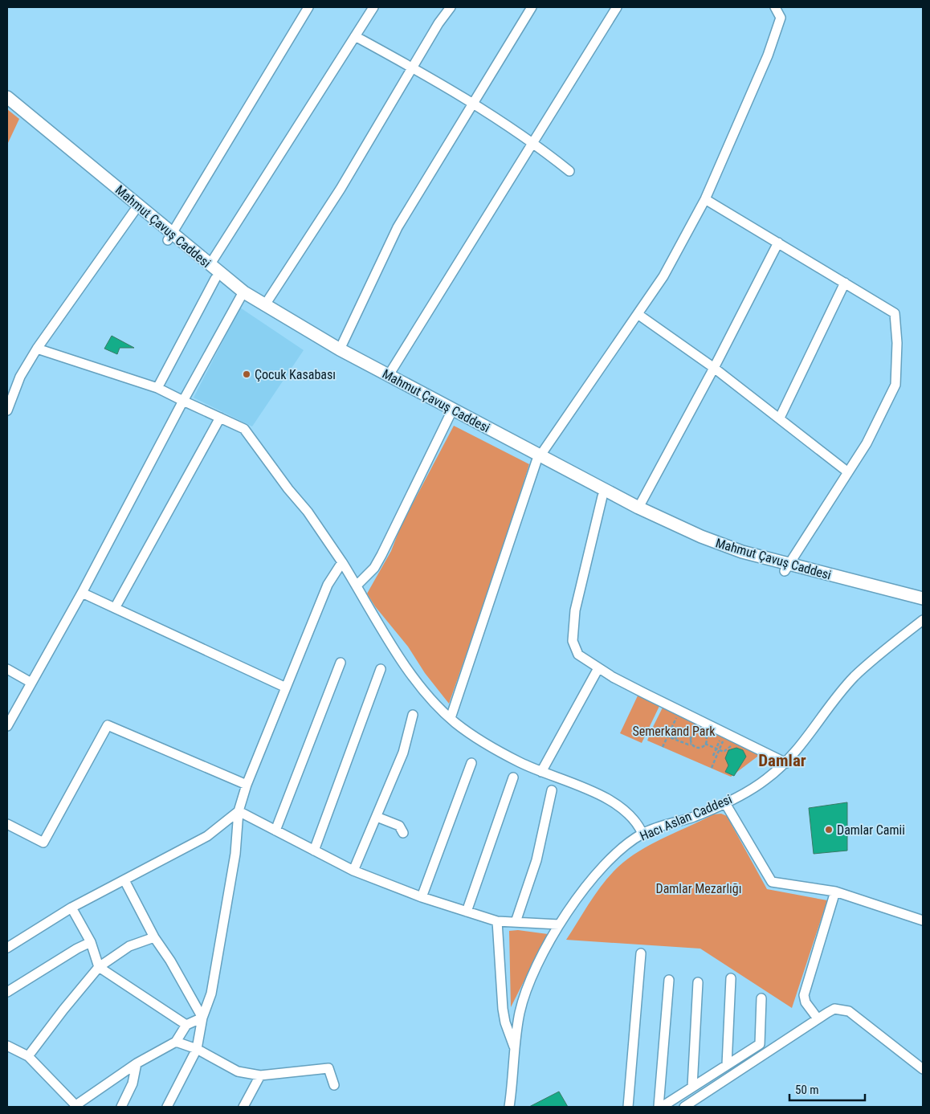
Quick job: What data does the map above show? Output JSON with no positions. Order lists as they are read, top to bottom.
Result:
{
  "streets": {
    "main road": ["Mahmut Çavuş Caddesi"],
    "street": ["Hacı Aslan Caddesi"]
  },
  "districts": ["Damlar"],
  "parks": ["Semerkand Park", "Damlar Mezarlığı"],
  "places": ["Çocuk Kasabası", "Damlar Camii"],
  "scale_bar": "50 m"
}
